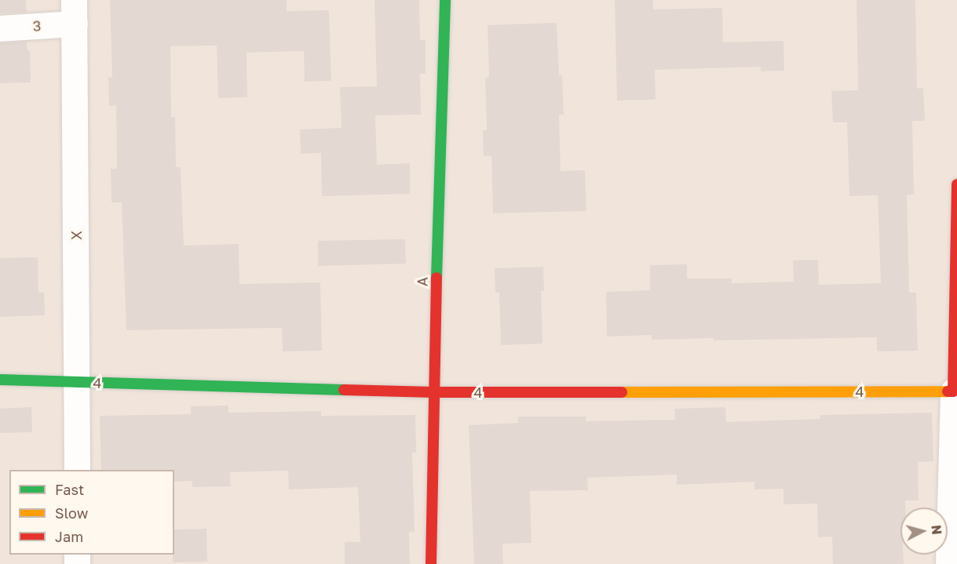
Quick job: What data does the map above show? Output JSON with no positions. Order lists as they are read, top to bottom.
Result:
{
  "streets": {
    "street": [
      "3",
      "X",
      "A",
      "4"
    ]
  },
  "crossings": [
    ["3", "X"],
    ["X", "4"],
    ["A", "4"]
  ],
  "legend": ["Fast", "Slow", "Jam"],
  "north": "right"
}
